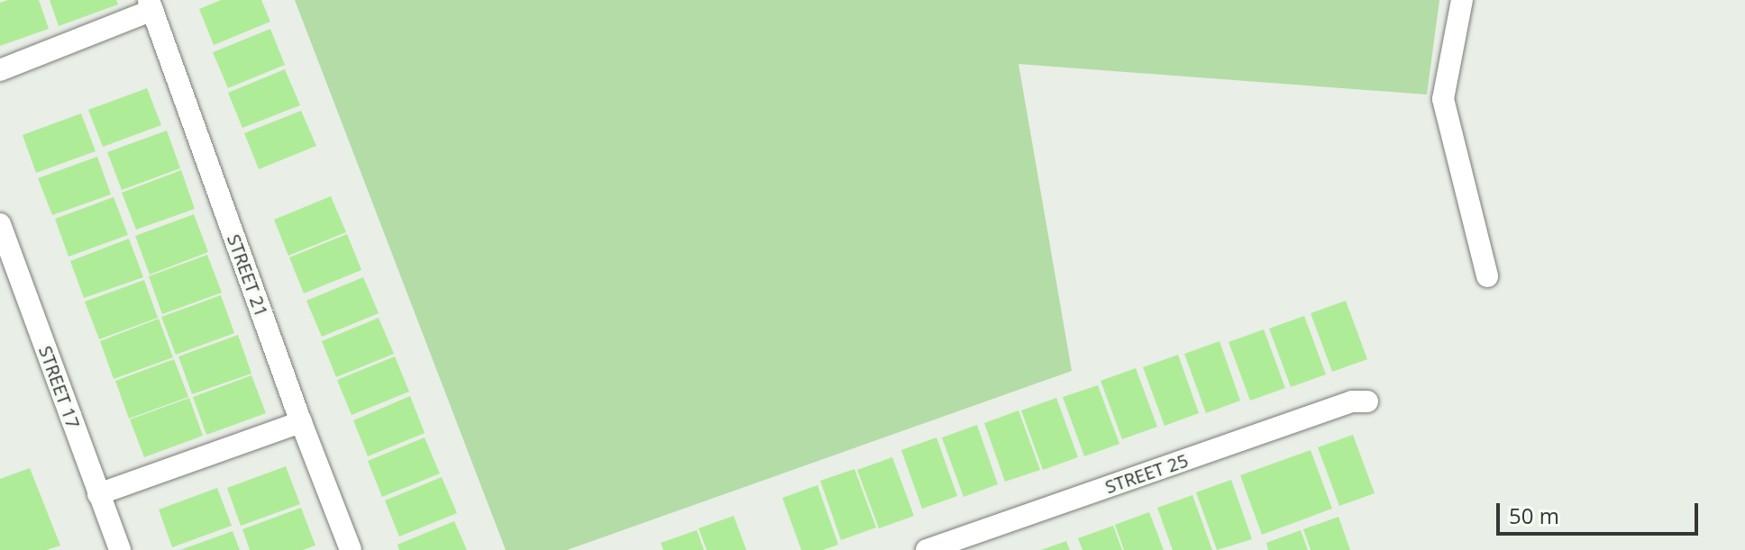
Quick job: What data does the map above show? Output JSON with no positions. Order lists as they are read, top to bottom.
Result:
{
  "streets": {
    "street": ["STREET 21", "STREET 17", "STREET 25"]
  },
  "scale_bar": "50 m"
}
